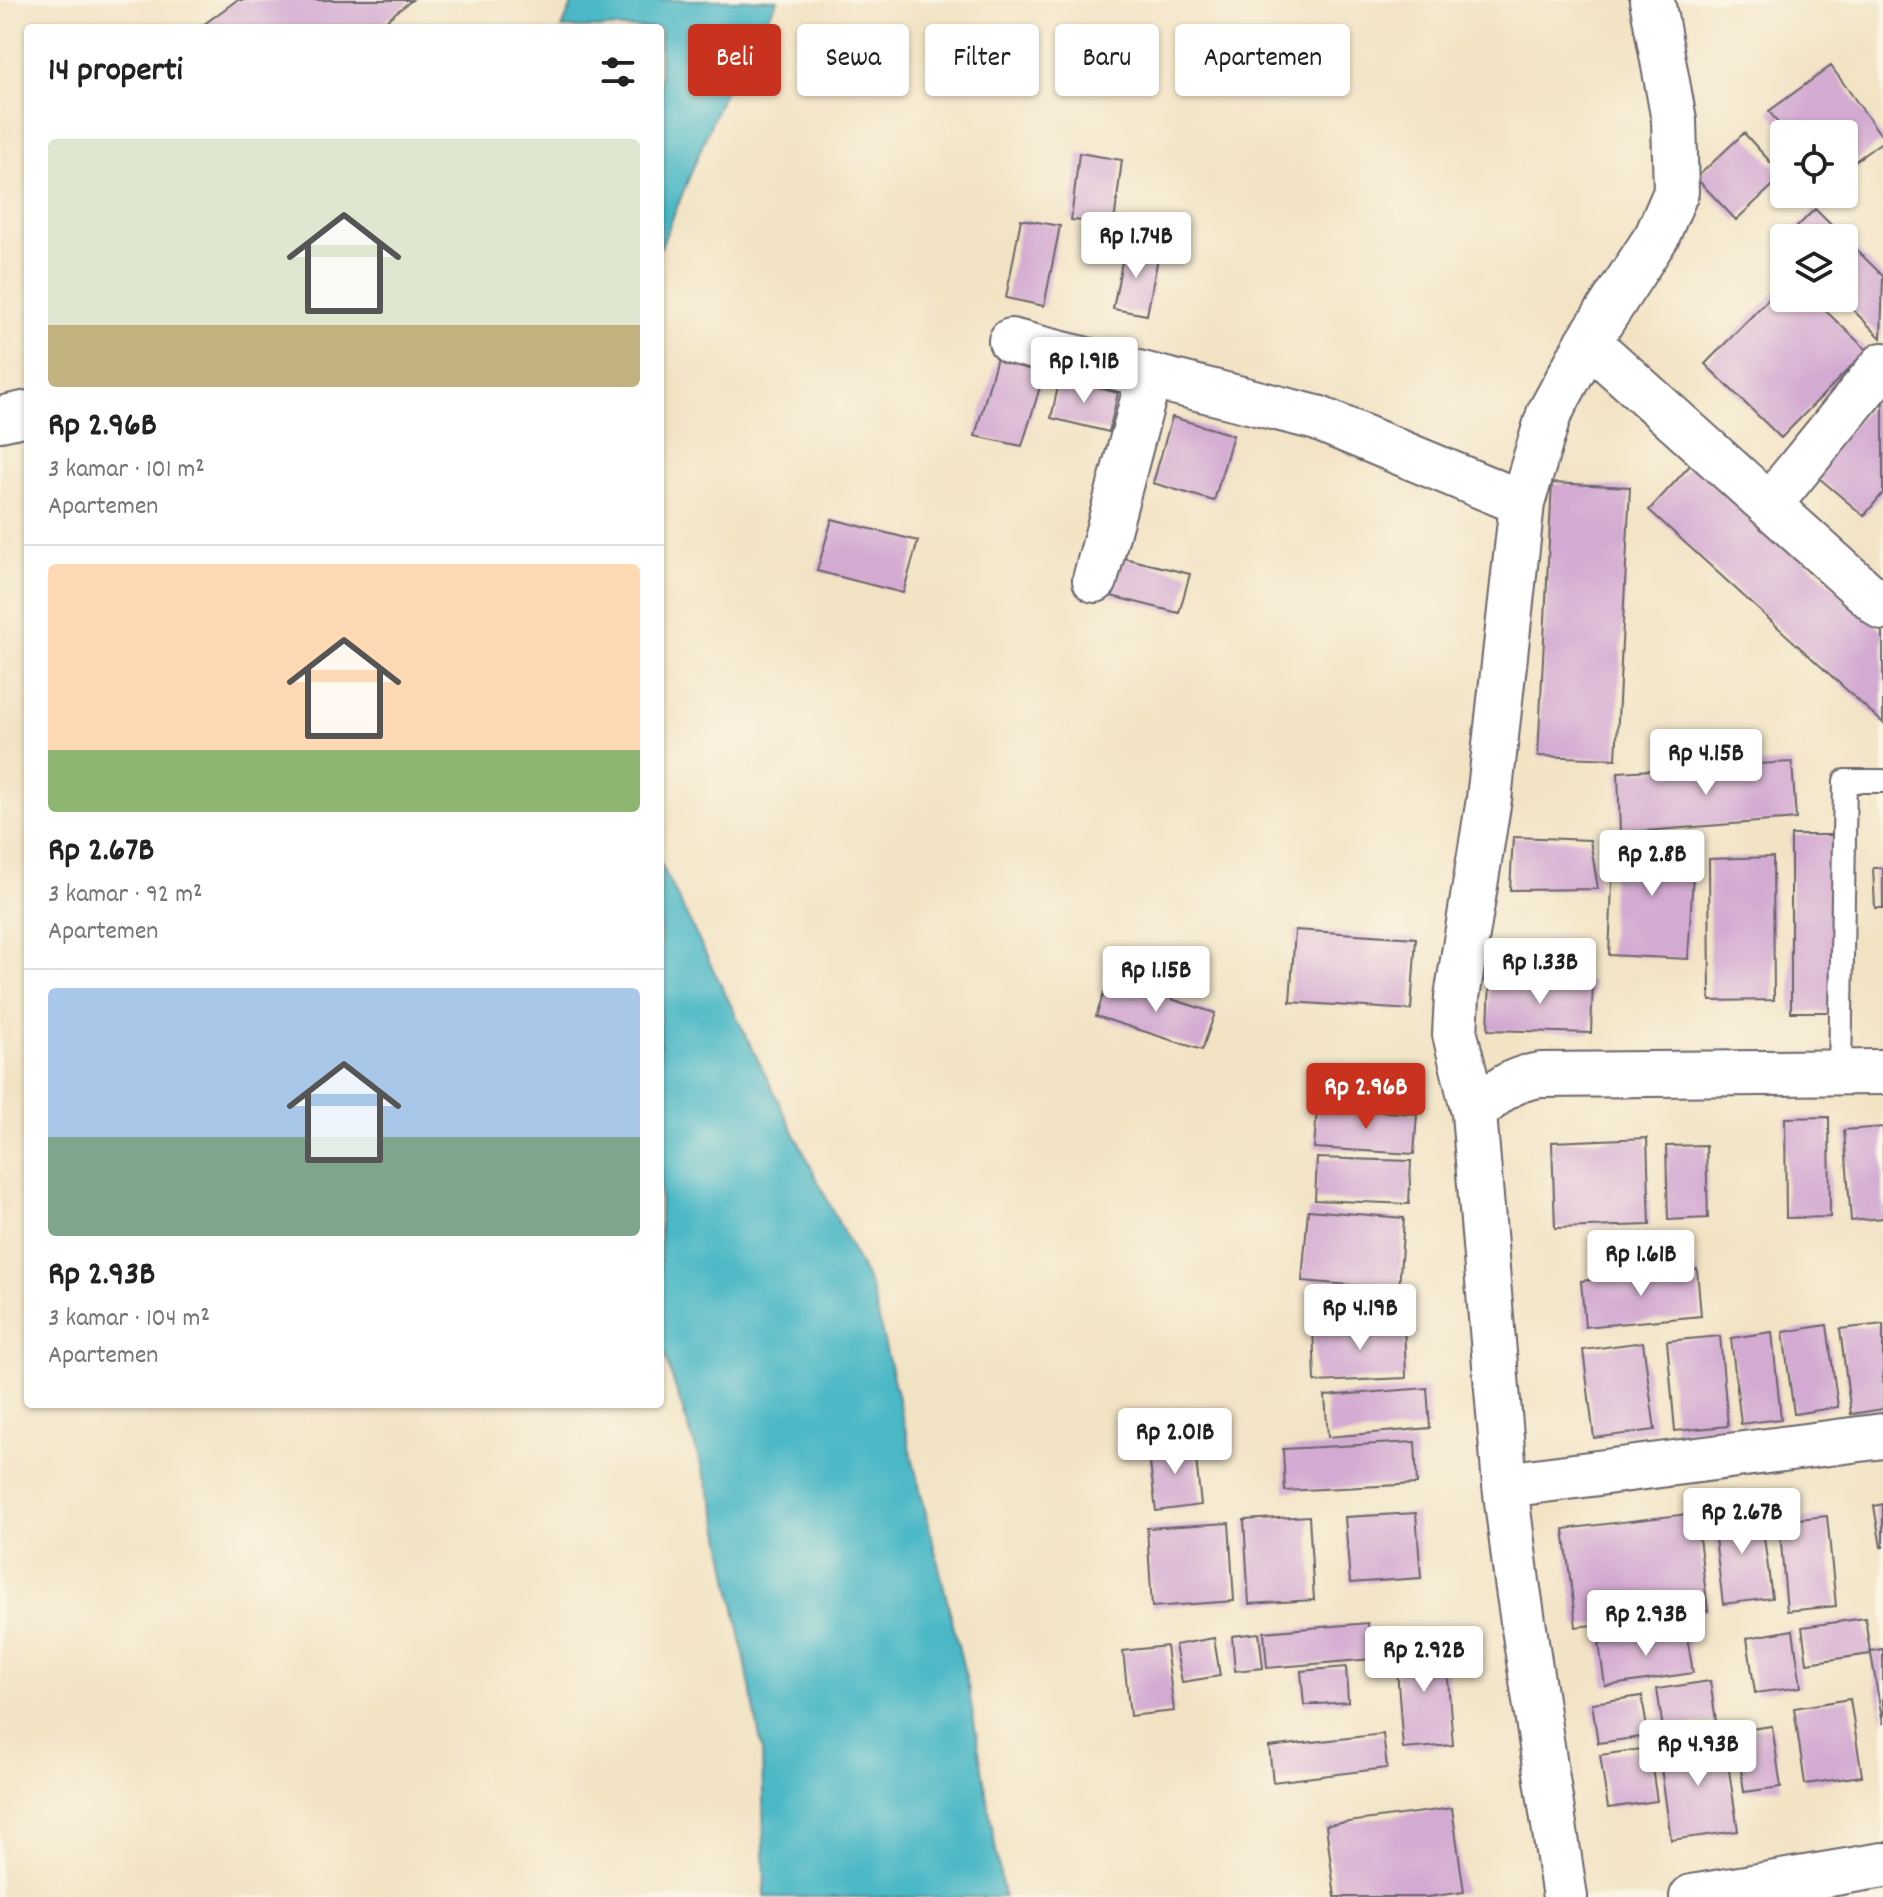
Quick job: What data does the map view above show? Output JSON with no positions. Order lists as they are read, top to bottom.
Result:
{
  "page": {
    "chip": [
      "Beli",
      "Sewa",
      "Filter",
      "Baru",
      "Apartemen"
    ],
    "heading": "14 properti",
    "list": [
      {
        "name": "Rp 2.96B",
        "note": "3 kamar · 101 m² · Apartemen"
      },
      {
        "name": "Rp 2.67B",
        "note": "3 kamar · 92 m² · Apartemen"
      },
      {
        "name": "Rp 2.93B",
        "note": "3 kamar · 104 m² · Apartemen"
      }
    ],
    "price": [
      "Rp 1.74B",
      "Rp 1.91B",
      "Rp 4.15B",
      "Rp 2.8B",
      "Rp 1.33B",
      "Rp 1.15B",
      "Rp 2.96B",
      "Rp 1.61B",
      "Rp 4.19B",
      "Rp 2.01B",
      "Rp 2.67B",
      "Rp 2.93B",
      "Rp 2.92B",
      "Rp 4.93B"
    ]
  }
}
